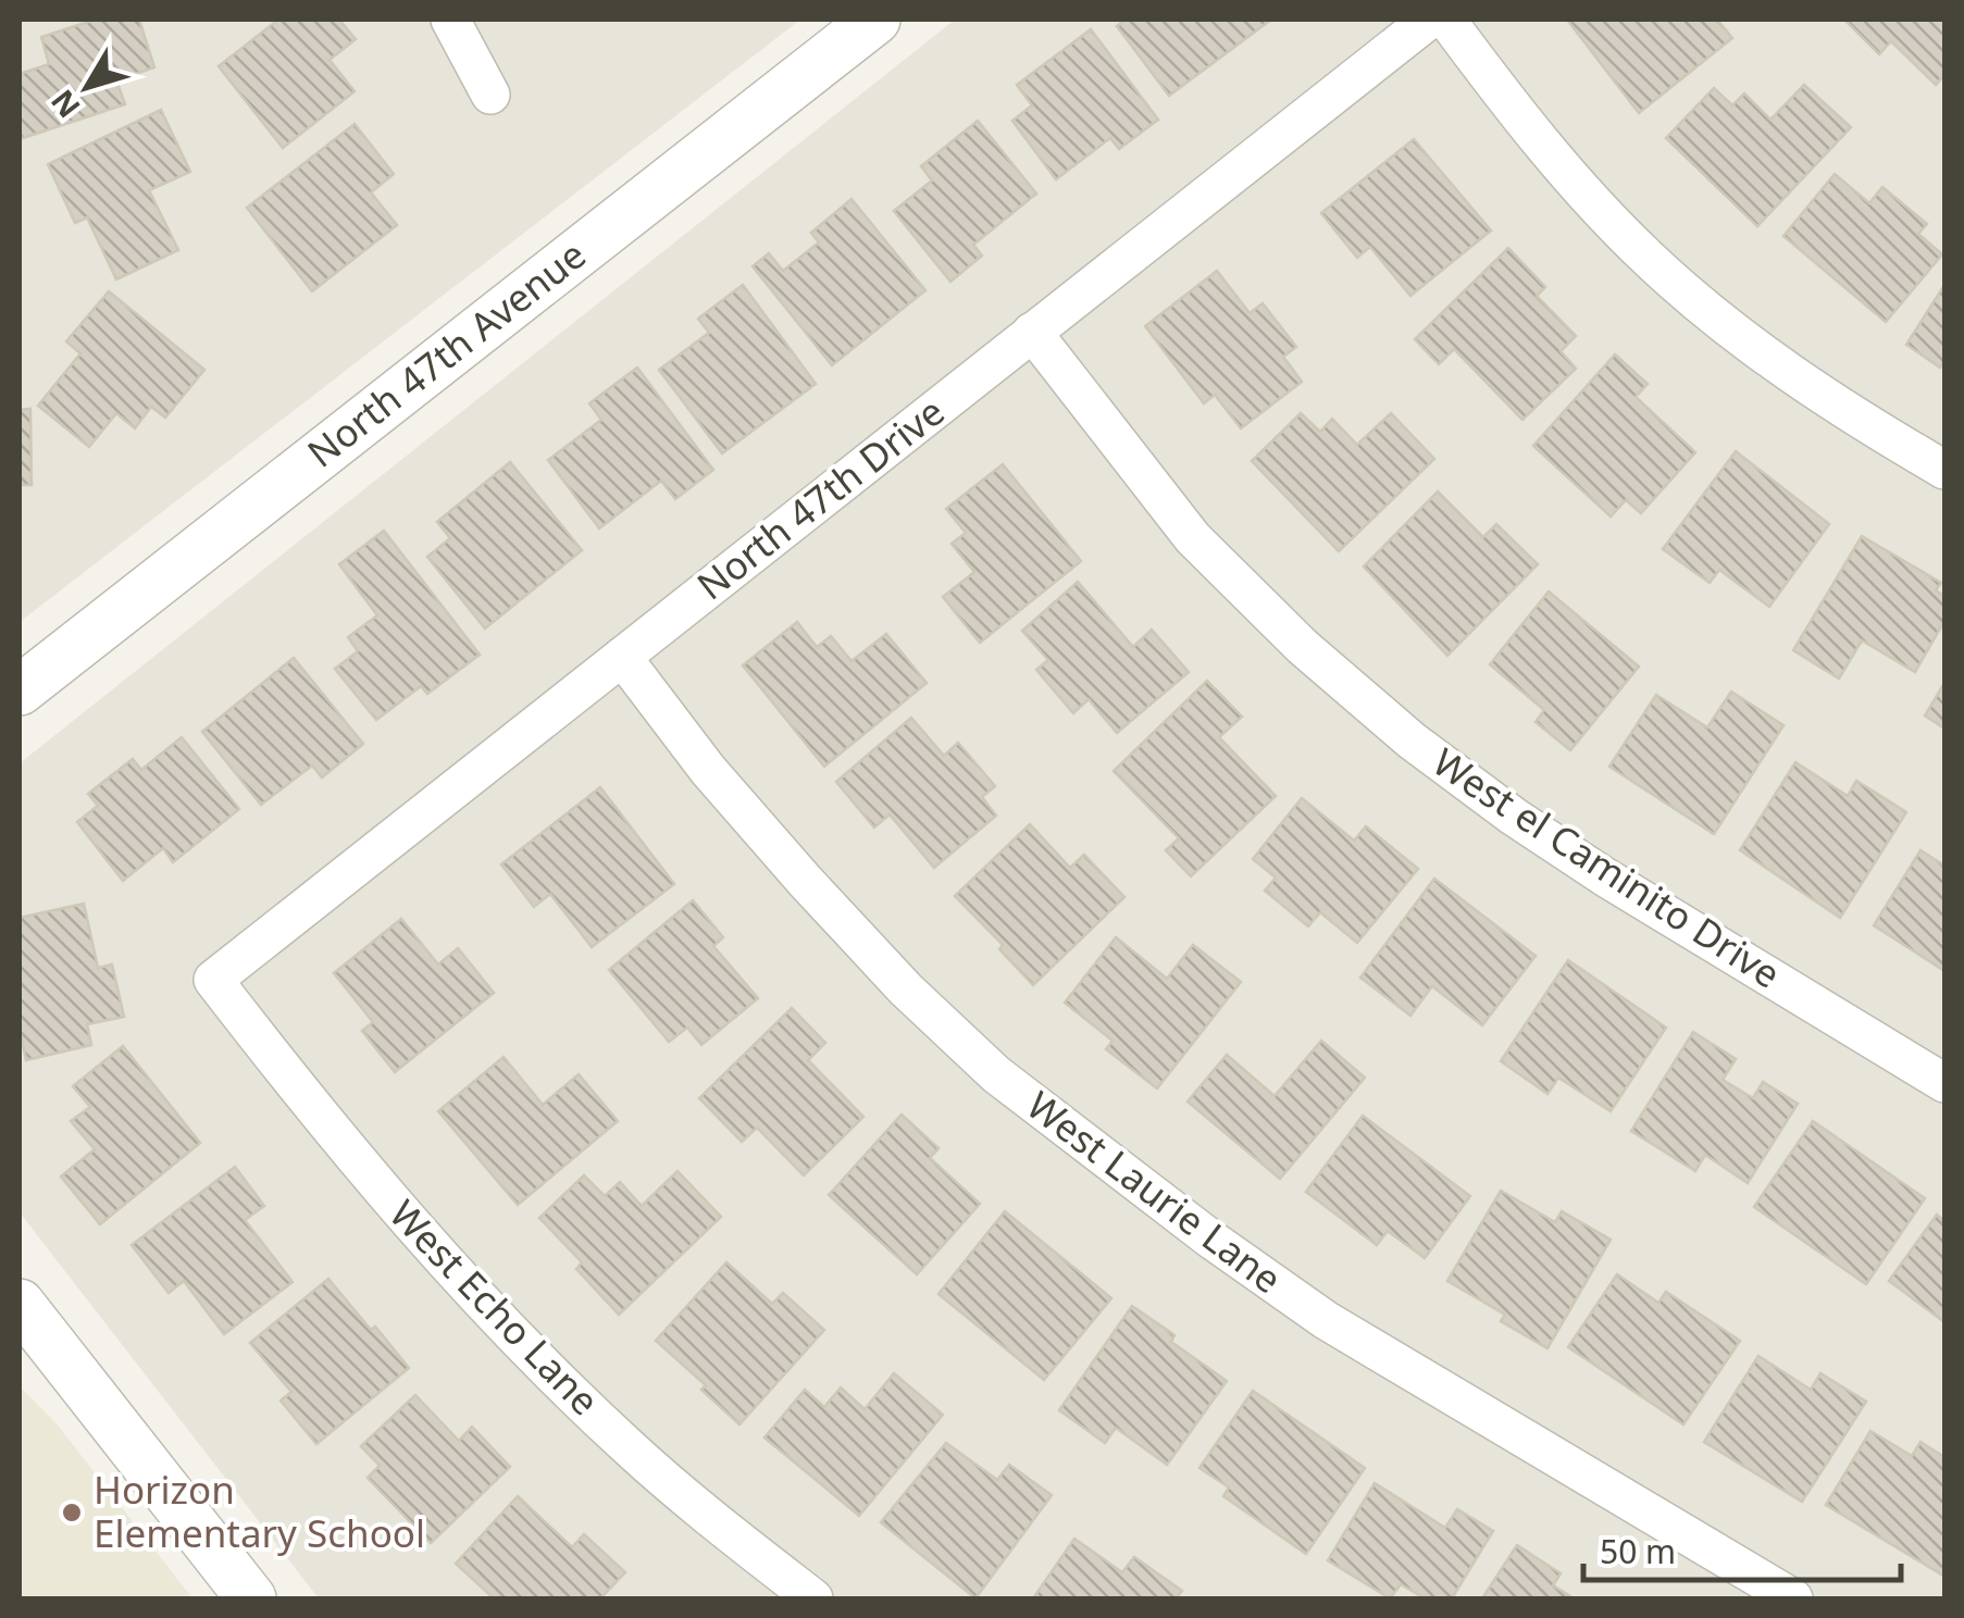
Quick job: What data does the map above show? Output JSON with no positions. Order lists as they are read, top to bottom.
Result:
{
  "streets": {
    "street": [
      "North 47th Avenue",
      "North 47th Drive",
      "West el Caminito Drive",
      "West Laurie Lane",
      "West Echo Lane"
    ]
  },
  "crossings": [
    ["North 47th Drive", "West el Caminito Drive"],
    ["North 47th Drive", "West Laurie Lane"],
    ["North 47th Drive", "West Echo Lane"]
  ],
  "places": ["Horizon Elementary School"],
  "scale_bar": "50 m",
  "north": "bottom left"
}
